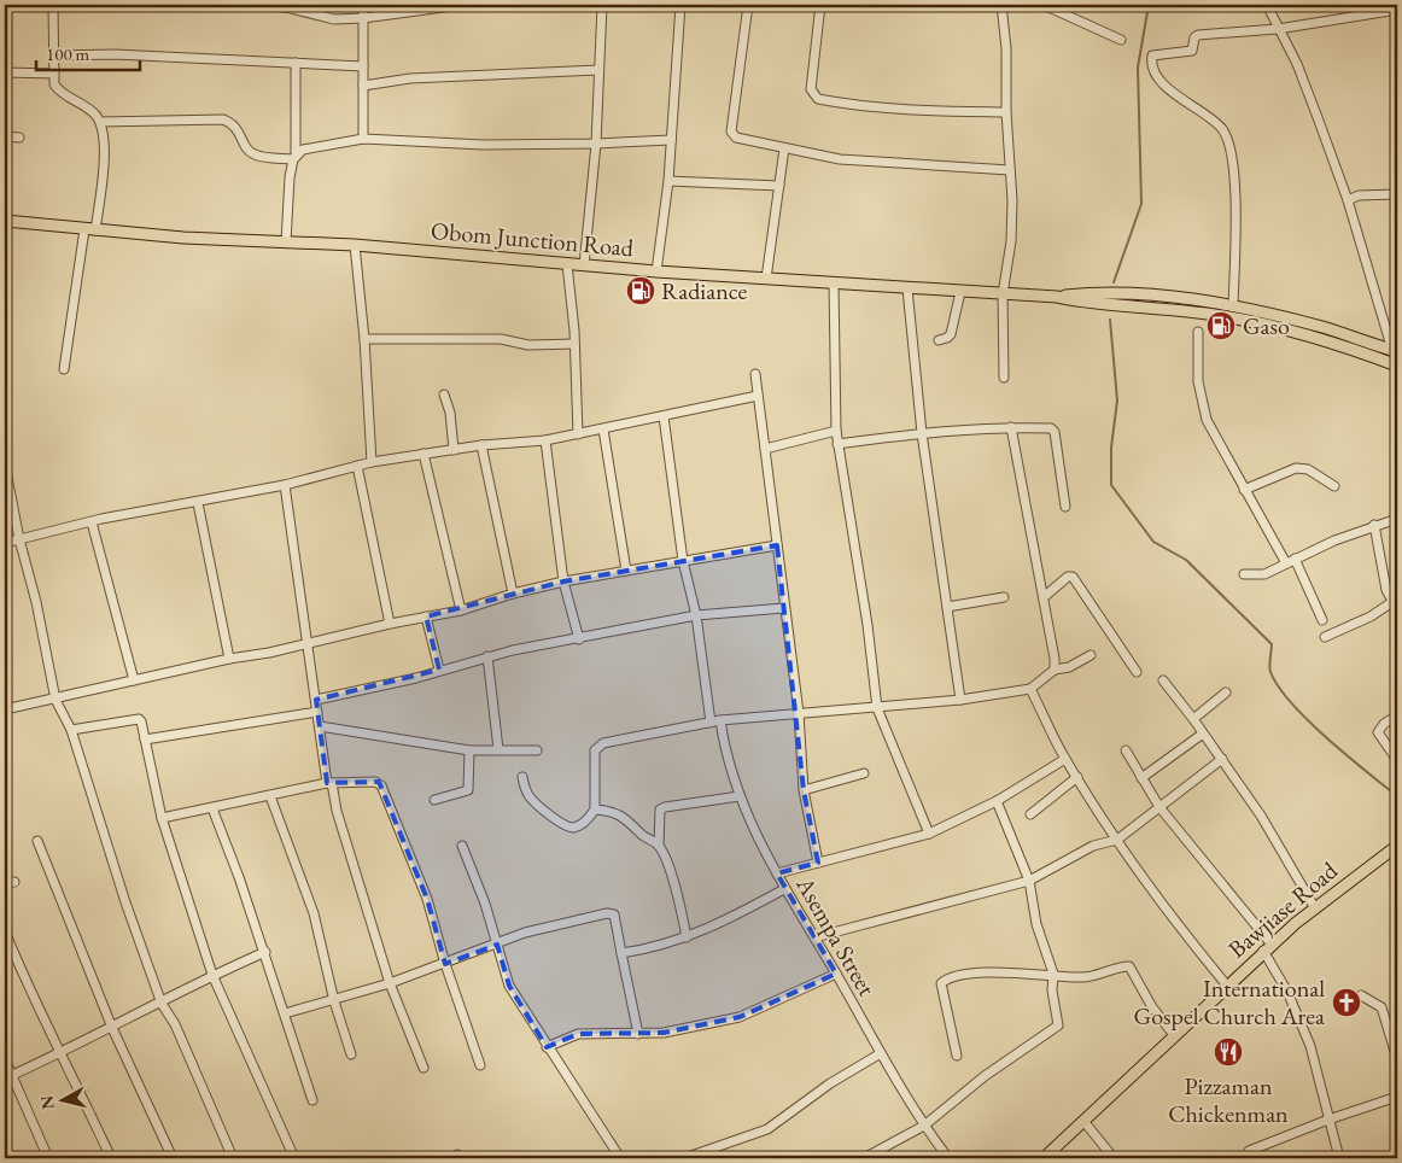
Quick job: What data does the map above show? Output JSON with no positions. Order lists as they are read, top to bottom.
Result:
{
  "streets": {
    "main road": ["Obom Junction Road", "Bawjiase Road"],
    "street": ["Asempa Street"]
  },
  "places": {
    "fuel station": ["Radiance", "Gaso"],
    "church": ["International Gospel Church Area"],
    "restaurant": ["Pizzaman Chickenman"]
  },
  "scale_bar": "100 m",
  "north": "left"
}
